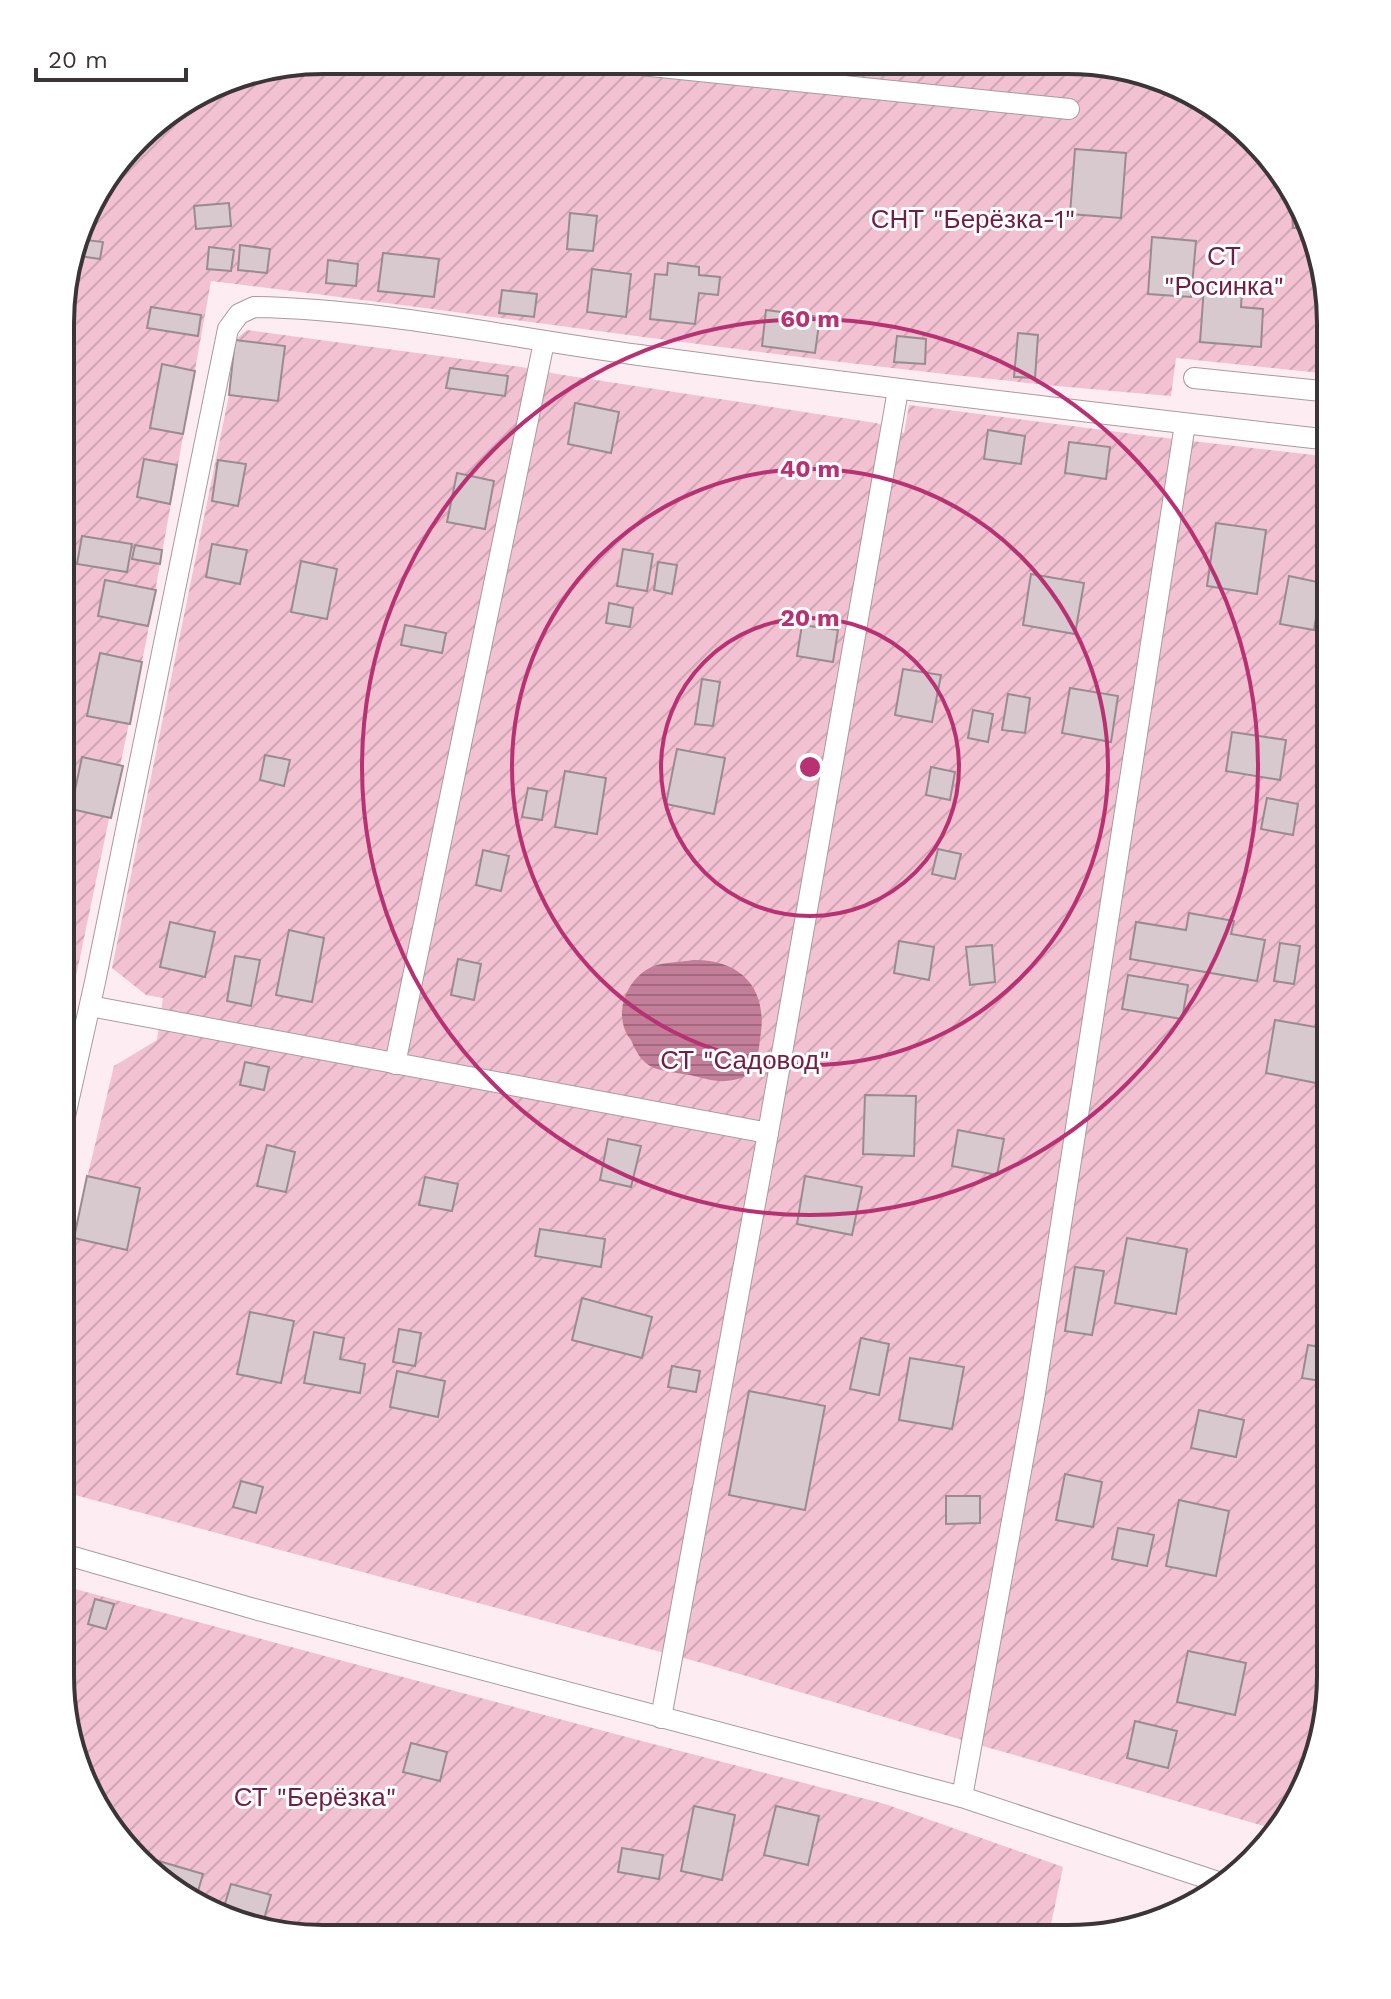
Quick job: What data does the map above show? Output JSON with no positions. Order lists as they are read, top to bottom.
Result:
{
  "parks": [
    "СНТ \"Берёзка-1\"",
    "СТ \"Росинка\"",
    "СТ \"Садовод\"",
    "СТ \"Берёзка\""
  ],
  "scale_bar": "20 m",
  "rings": ["60 m", "40 m", "20 m"]
}
